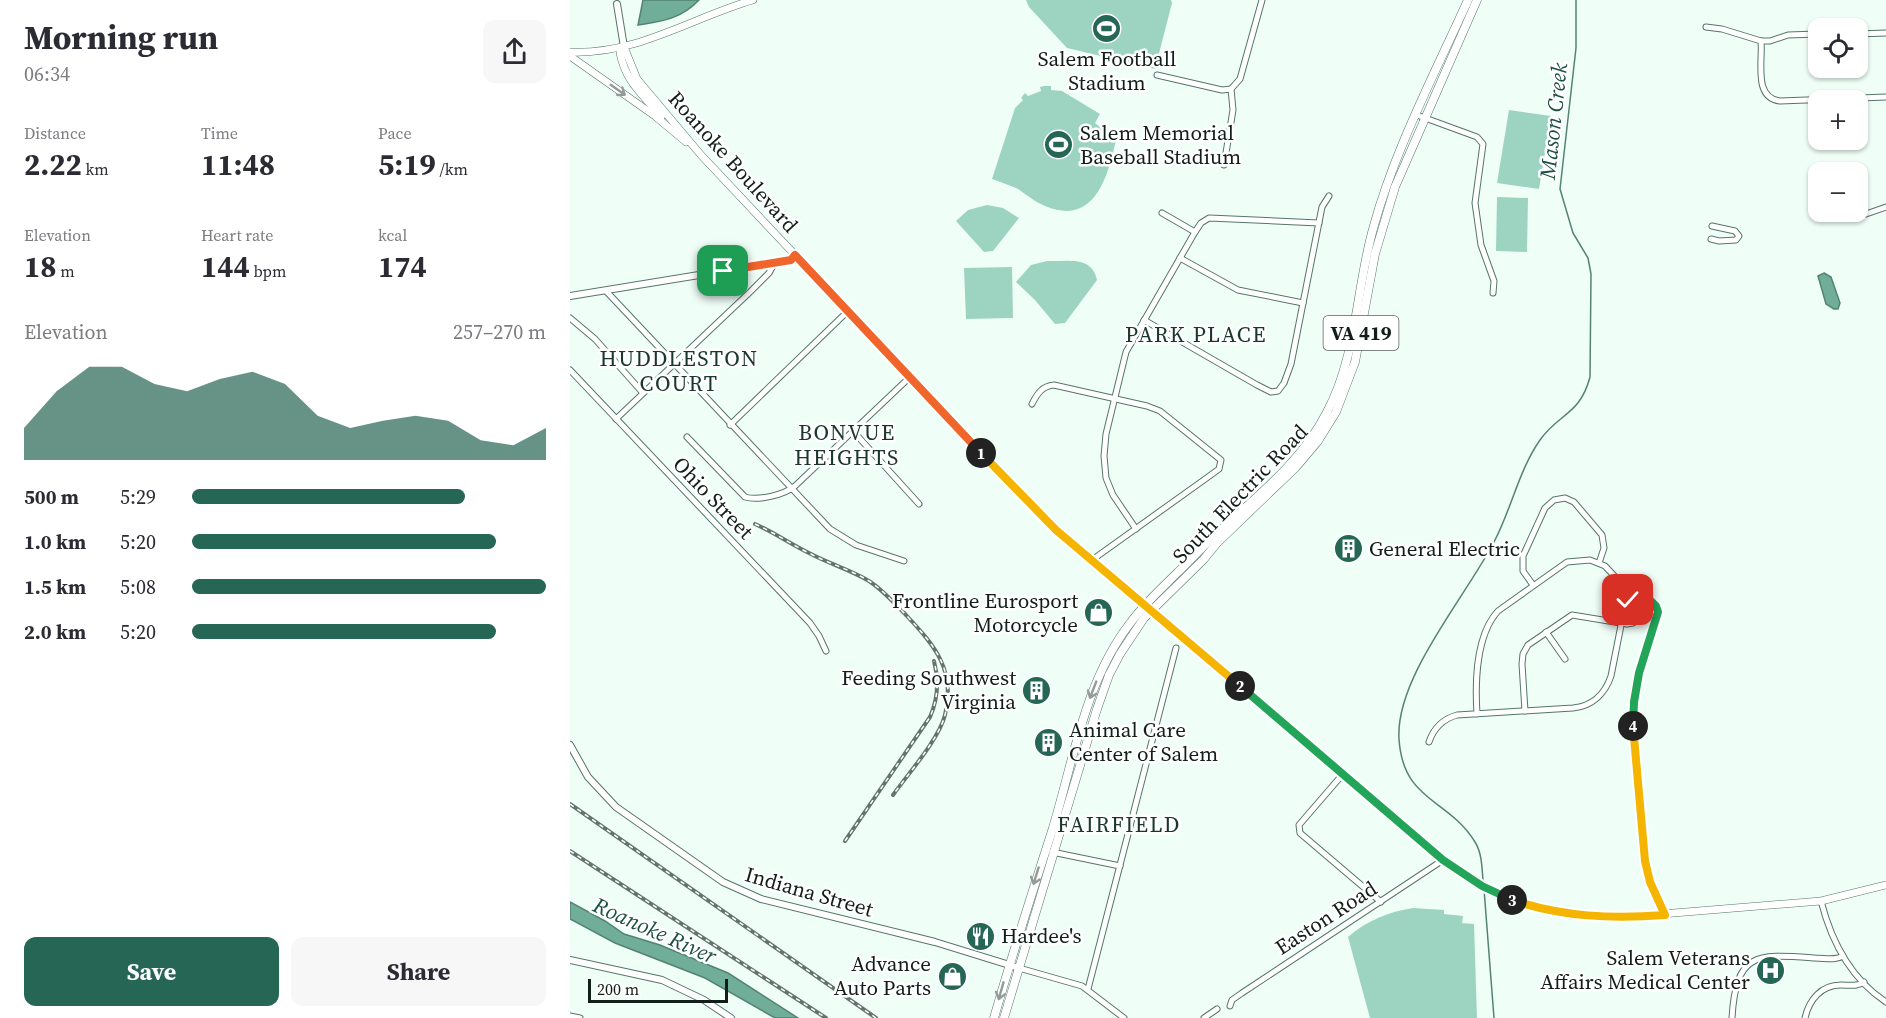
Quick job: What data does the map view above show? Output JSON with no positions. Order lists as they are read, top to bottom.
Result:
{
  "streets": {
    "main road": ["Roanoke Boulevard", "VA 419", "South Electric Road"],
    "street": ["Ohio Street", "Indiana Street", "Easton Road"]
  },
  "crossings": [
    ["Roanoke Boulevard", "South Electric Road"],
    ["Roanoke Boulevard", "Easton Road"],
    ["VA 419", "South Electric Road"],
    ["VA 419", "Indiana Street"],
    ["South Electric Road", "Indiana Street"]
  ],
  "districts": [
    "PARK PLACE",
    "HUDDLESTON COURT",
    "BONVUE HEIGHTS",
    "FAIRFIELD"
  ],
  "water": ["Mason Creek", "Roanoke River"],
  "places": {
    "sports": ["Salem Football Stadium", "Salem Memorial Baseball Stadium"],
    "building": ["General Electric", "Feeding Southwest Virginia", "Animal Care Center of Salem"],
    "shop": ["Frontline Eurosport Motorcycle", "Advance Auto Parts"],
    "restaurant": ["Hardee's"],
    "hospital": ["Salem Veterans Affairs Medical Center"]
  },
  "scale_bar": "200 m",
  "page": {
    "heading": ["Morning run", "06:34"],
    "map_buttons": ["+", "−"],
    "stats": [
      ["Distance", "2.22 km"],
      ["Time", "11:48"],
      ["Pace", "5:19 /km"],
      ["Elevation", "18 m"],
      ["Heart rate", "144 bpm"],
      ["kcal", "174"]
    ],
    "chart": ["Elevation", "257–270 m"],
    "pins": [
      "1",
      "2",
      "4",
      "3"
    ],
    "list": [
      {
        "name": "500 m",
        "note": "5:29"
      },
      {
        "name": "1.0 km",
        "note": "5:20"
      },
      {
        "name": "1.5 km",
        "note": "5:08"
      },
      {
        "name": "2.0 km",
        "note": "5:20"
      }
    ],
    "buttons": ["Save", "Share"],
    "scale": "200 m"
  }
}
